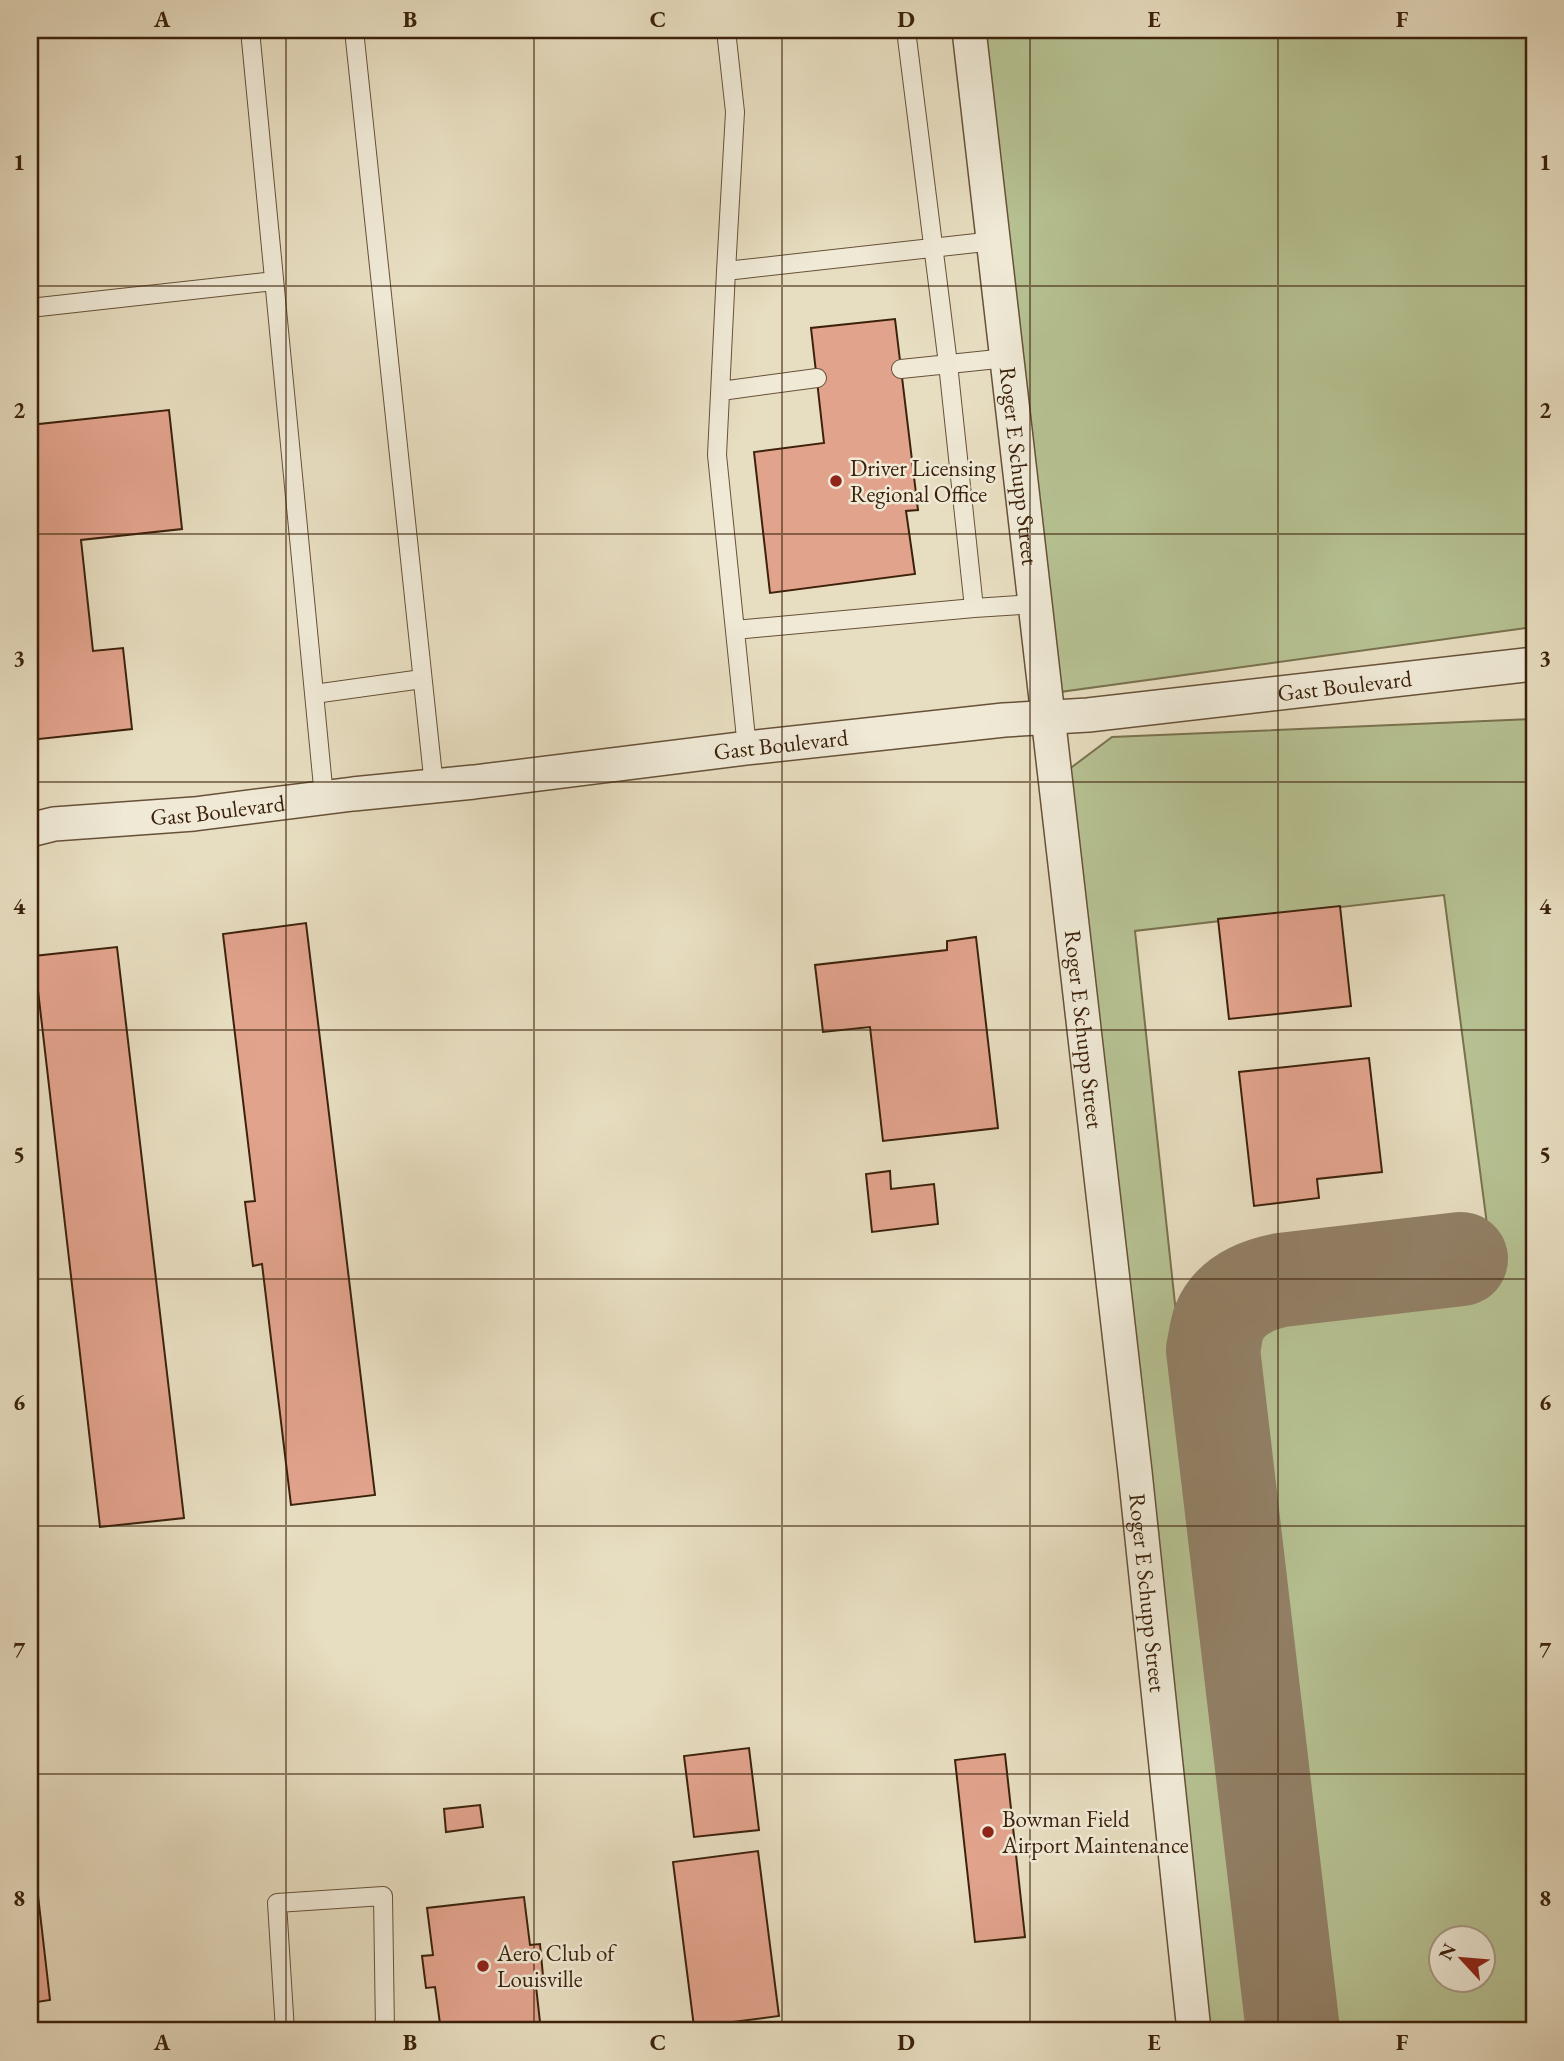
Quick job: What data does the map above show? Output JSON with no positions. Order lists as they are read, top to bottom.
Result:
{
  "streets": {
    "street": ["Roger E Schupp Street", "Gast Boulevard"]
  },
  "crossings": [
    ["Roger E Schupp Street", "Gast Boulevard"]
  ],
  "places": ["Driver Licensing Regional Office", "Bowman Field Airport Maintenance", "Aero Club of Louisville"],
  "north": "top left",
  "grid": {
    "columns": [
      "A",
      "B",
      "C",
      "D",
      "E",
      "F"
    ],
    "rows": [
      "1",
      "2",
      "3",
      "4",
      "5",
      "6",
      "7",
      "8"
    ]
  }
}
